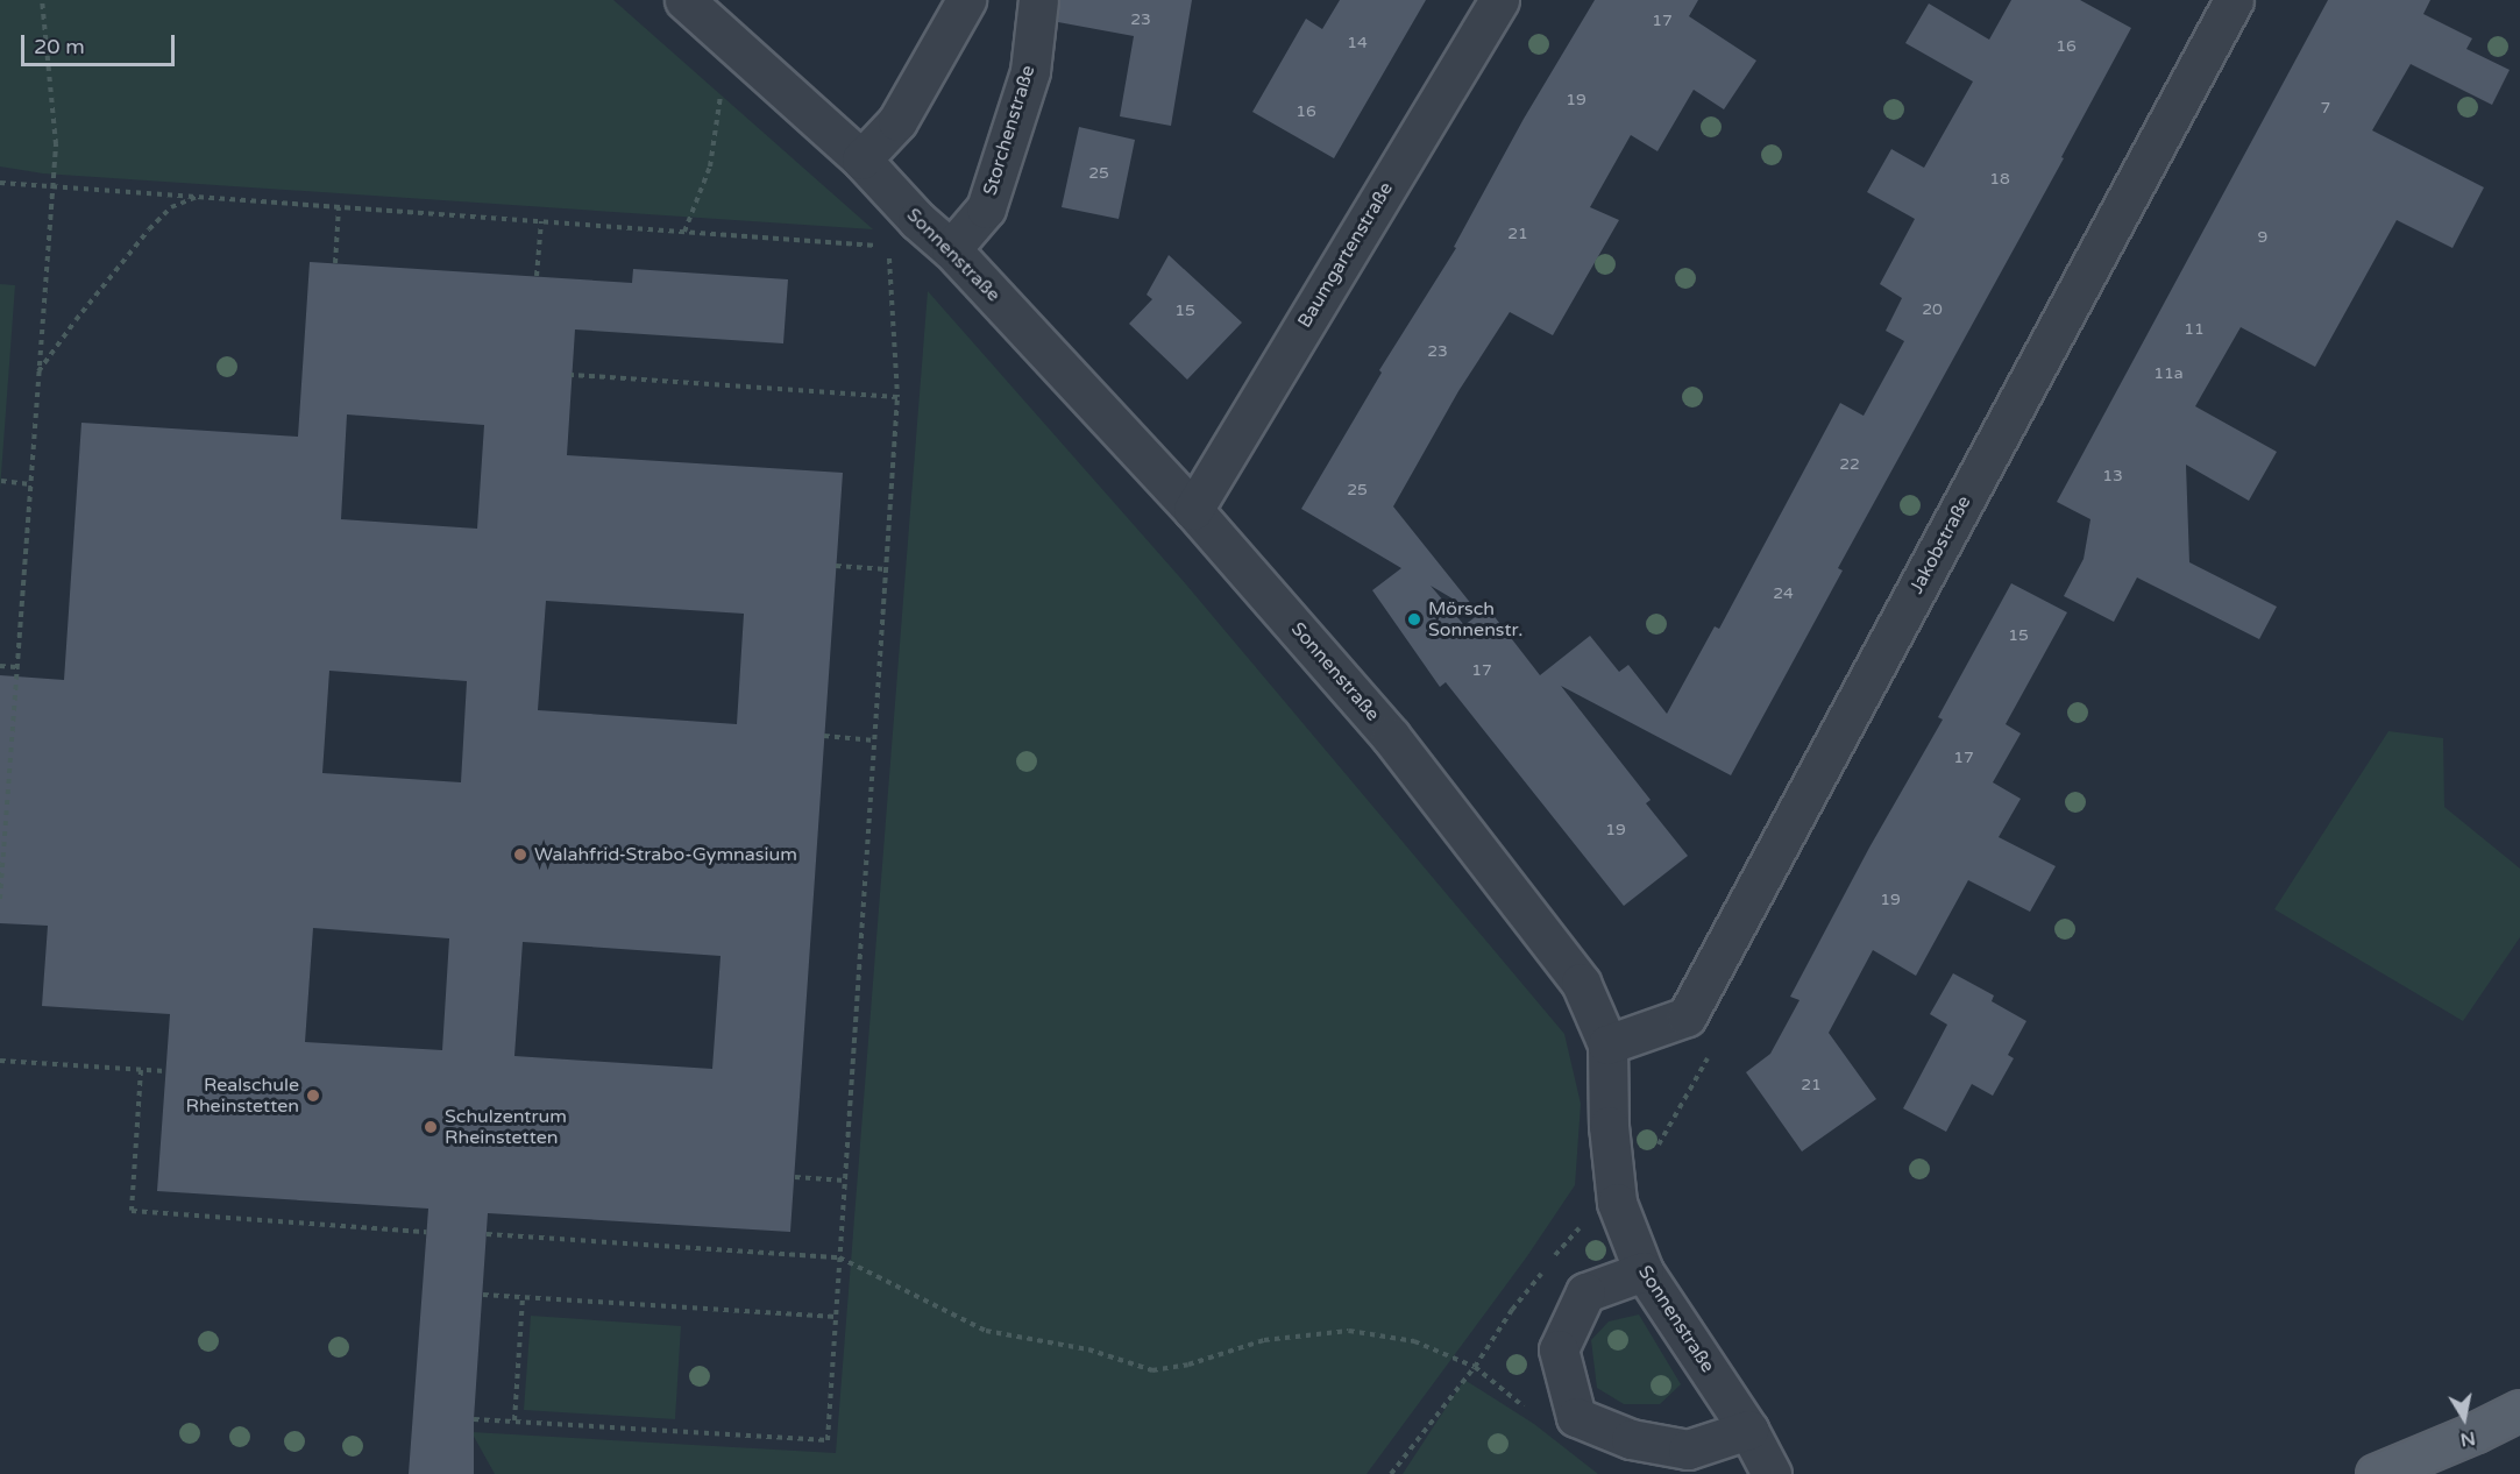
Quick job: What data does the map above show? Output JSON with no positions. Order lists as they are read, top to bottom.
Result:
{
  "streets": {
    "street": [
      "Storchenstraße",
      "Sonnenstraße",
      "Baumgartenstraße",
      "Jakobstraße"
    ]
  },
  "crossings": [
    ["Storchenstraße", "Sonnenstraße"],
    ["Sonnenstraße", "Baumgartenstraße"]
  ],
  "places": [
    "Mörsch Sonnenstr.",
    "Walahfrid-Strabo-Gymnasium",
    "Realschule Rheinstetten",
    "Schulzentrum Rheinstetten"
  ],
  "house_numbers": [
    "23",
    "17",
    "14",
    "16",
    "19",
    "7",
    "16",
    "25",
    "18",
    "21",
    "9",
    "20",
    "15",
    "11",
    "23",
    "11a",
    "22",
    "13",
    "25",
    "24",
    "15",
    "17",
    "17",
    "19",
    "19",
    "21"
  ],
  "scale_bar": "20 m",
  "north": "bottom"
}
